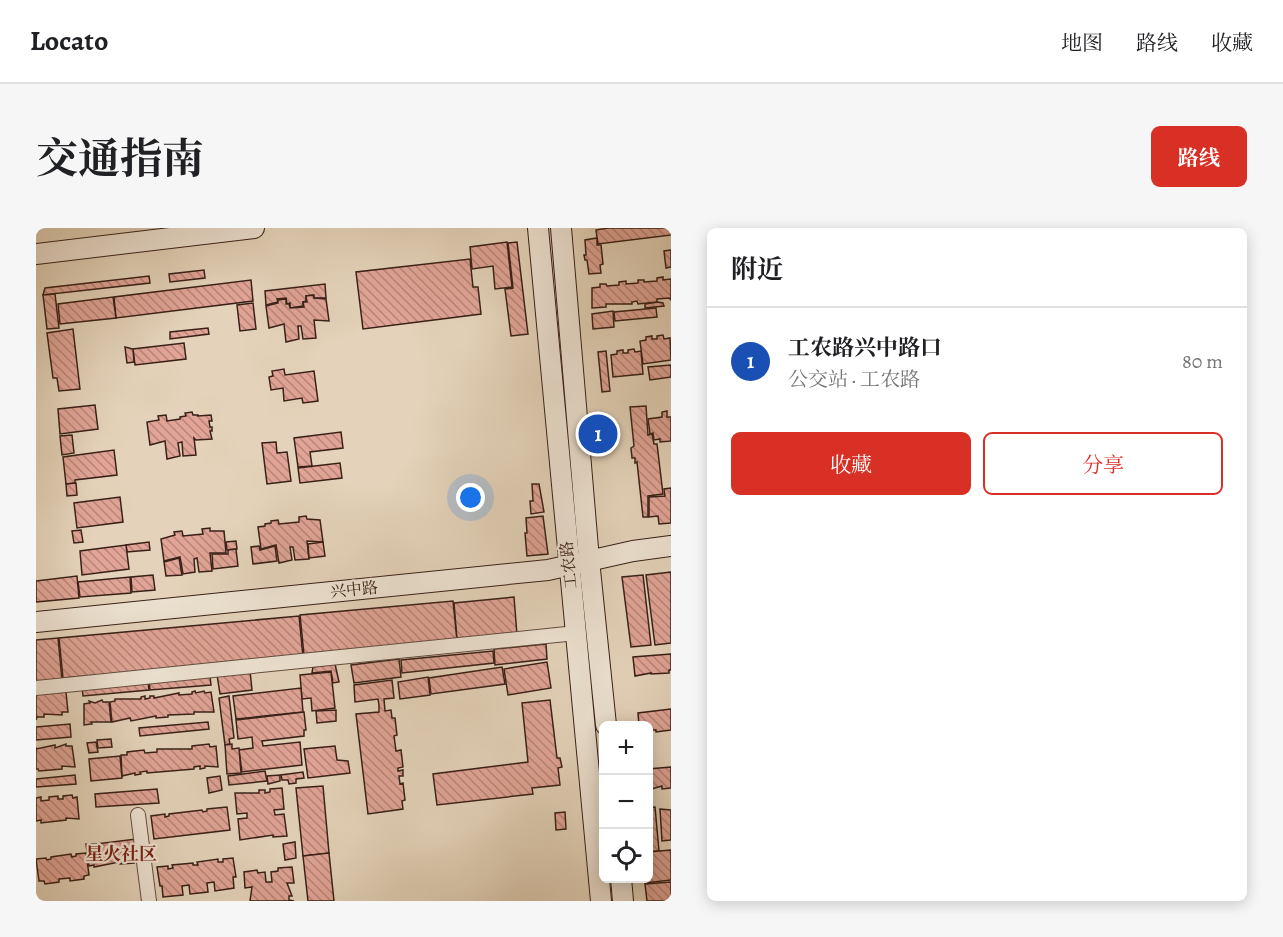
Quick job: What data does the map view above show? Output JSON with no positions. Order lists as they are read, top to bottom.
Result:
{
  "streets": {
    "main road": ["工农路", "兴中路"]
  },
  "crossings": [
    ["工农路", "兴中路"]
  ],
  "districts": ["星火社区"],
  "page": {
    "header": "Locato",
    "nav": ["地图", "路线", "收藏"],
    "title": "交通指南",
    "buttons": [
      "路线",
      ["收藏", "分享"]
    ],
    "heading": "附近",
    "list": [
      {
        "mark": "1",
        "name": "工农路兴中路口",
        "note": "公交站 · 工农路",
        "value": "80 m"
      }
    ],
    "pins": "1",
    "map_buttons": ["+", "−"]
  }
}
